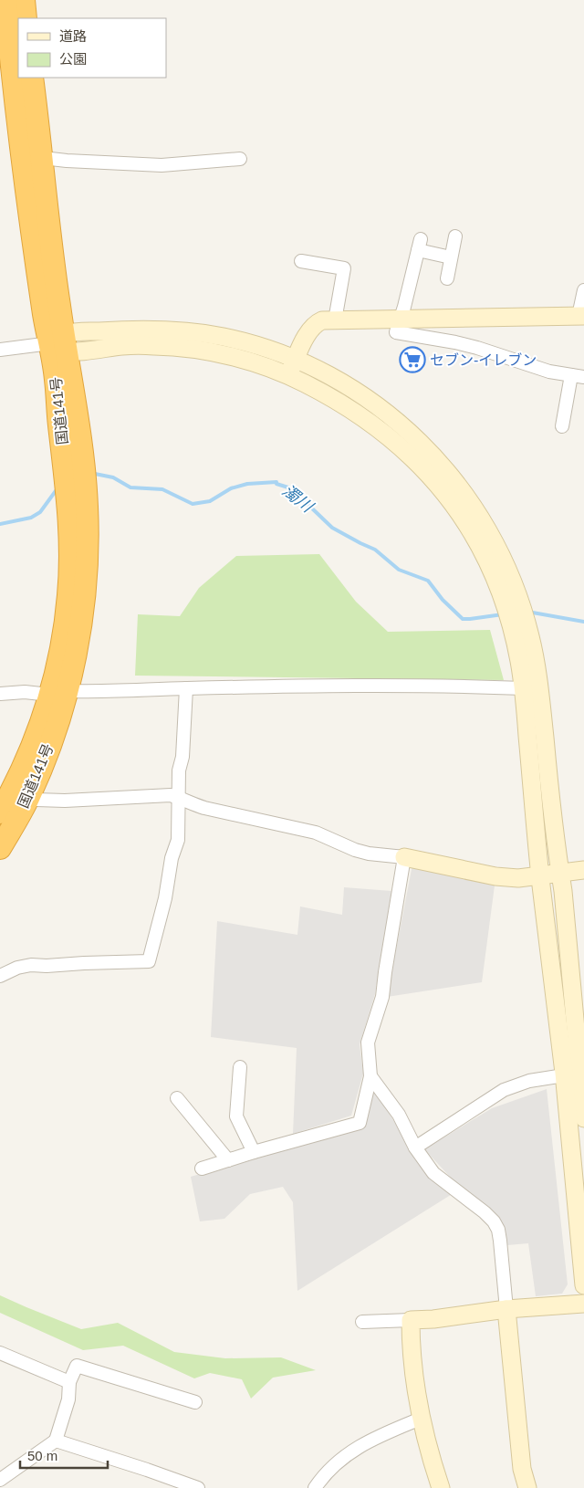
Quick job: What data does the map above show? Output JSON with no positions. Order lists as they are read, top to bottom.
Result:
{
  "streets": {
    "highway": ["国道141号"]
  },
  "water": ["濁川"],
  "places": {
    "supermarket": ["セブン-イレブン"]
  },
  "legend": ["道路", "公園"],
  "scale_bar": "50 m"
}
